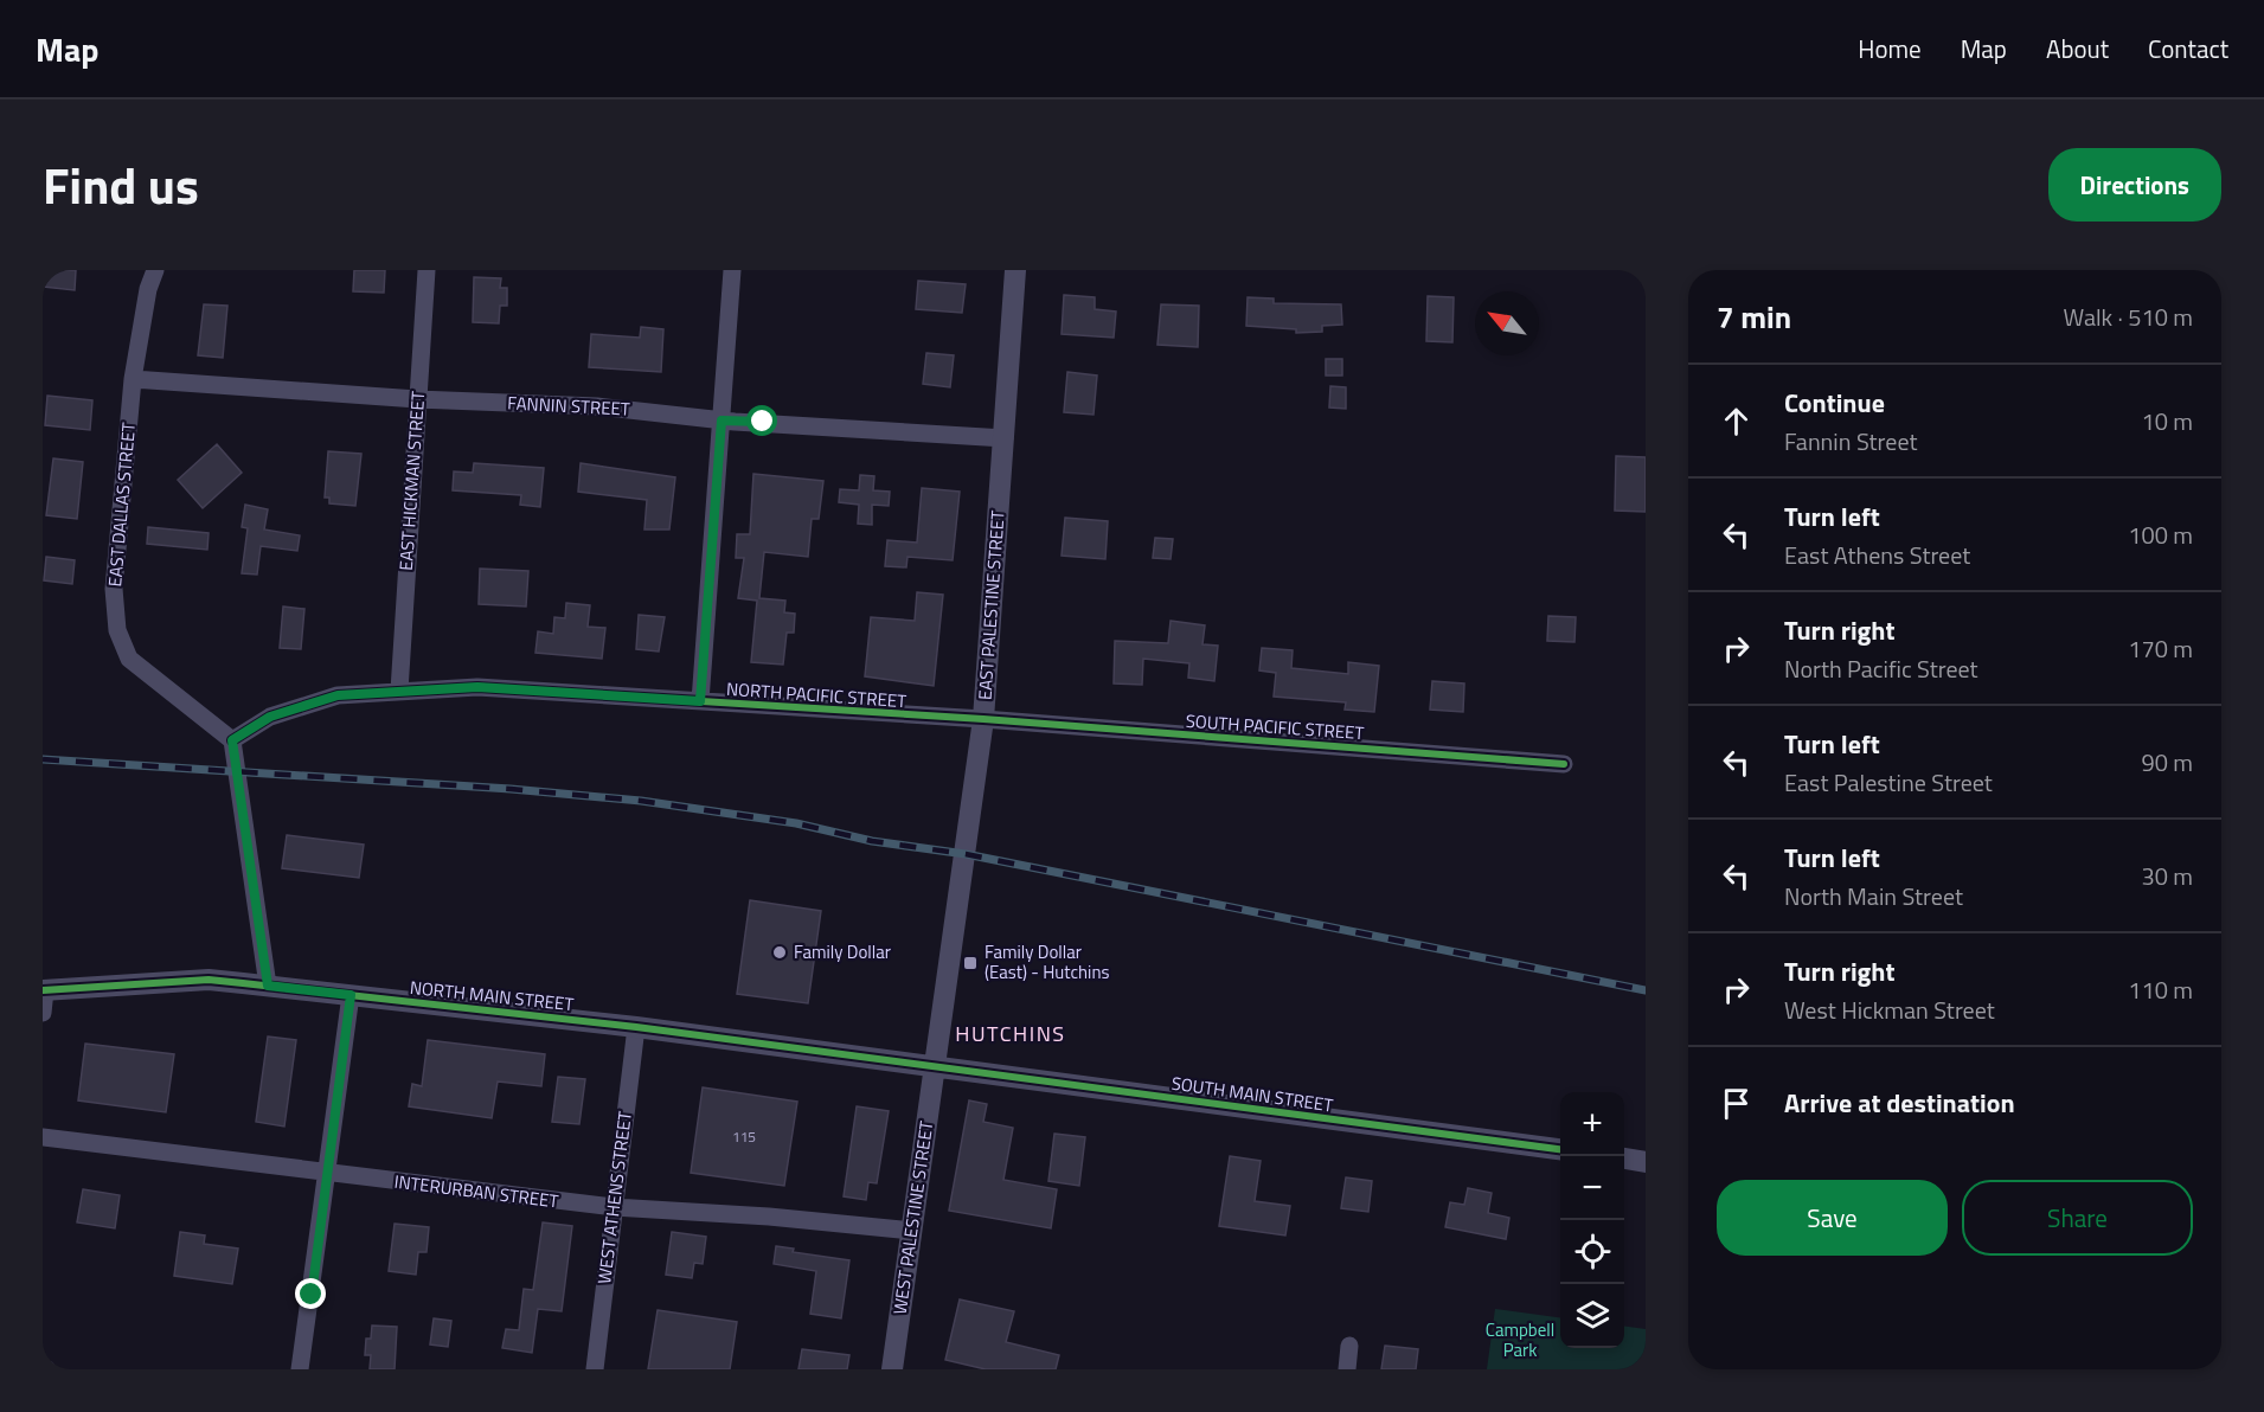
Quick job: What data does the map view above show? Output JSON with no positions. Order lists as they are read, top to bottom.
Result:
{
  "streets": {
    "street": [
      "FANNIN STREET",
      "EAST HICKMAN STREET",
      "EAST DALLAS STREET",
      "EAST PALESTINE STREET",
      "NORTH PACIFIC STREET",
      "SOUTH PACIFIC STREET",
      "NORTH MAIN STREET",
      "SOUTH MAIN STREET",
      "INTERURBAN STREET",
      "WEST ATHENS STREET",
      "WEST PALESTINE STREET"
    ]
  },
  "crossings": [
    ["FANNIN STREET", "EAST HICKMAN STREET"],
    ["FANNIN STREET", "EAST DALLAS STREET"],
    ["FANNIN STREET", "EAST PALESTINE STREET"],
    ["EAST HICKMAN STREET", "NORTH PACIFIC STREET"],
    ["EAST DALLAS STREET", "NORTH PACIFIC STREET"],
    ["EAST PALESTINE STREET", "NORTH PACIFIC STREET"],
    ["EAST PALESTINE STREET", "SOUTH PACIFIC STREET"],
    ["EAST PALESTINE STREET", "NORTH MAIN STREET"],
    ["EAST PALESTINE STREET", "SOUTH MAIN STREET"],
    ["EAST PALESTINE STREET", "WEST PALESTINE STREET"],
    ["NORTH PACIFIC STREET", "SOUTH PACIFIC STREET"],
    ["NORTH MAIN STREET", "SOUTH MAIN STREET"],
    ["NORTH MAIN STREET", "WEST ATHENS STREET"],
    ["NORTH MAIN STREET", "WEST PALESTINE STREET"],
    ["SOUTH MAIN STREET", "WEST PALESTINE STREET"],
    ["INTERURBAN STREET", "WEST ATHENS STREET"],
    ["INTERURBAN STREET", "WEST PALESTINE STREET"]
  ],
  "districts": ["HUTCHINS"],
  "parks": ["Campbell Park"],
  "places": {
    "other": ["Family Dollar"],
    "transit": ["Family Dollar (East) - Hutchins"]
  },
  "house_numbers": ["115"],
  "north": "top left",
  "page": {
    "header": "Map",
    "nav": [
      "Home",
      "Map",
      "About",
      "Contact"
    ],
    "title": "Find us",
    "buttons": [
      "Directions",
      ["Save", "Share"]
    ],
    "heading": ["7 min", "Walk · 510 m"],
    "list": [
      ["Continue", "Fannin Street", "10 m"],
      ["Turn left", "East Athens Street", "100 m"],
      ["Turn right", "North Pacific Street", "170 m"],
      ["Turn left", "East Palestine Street", "90 m"],
      ["Turn left", "North Main Street", "30 m"],
      ["Turn right", "West Hickman Street", "110 m"],
      "Arrive at destination"
    ],
    "map_buttons": ["+", "−"]
  }
}
